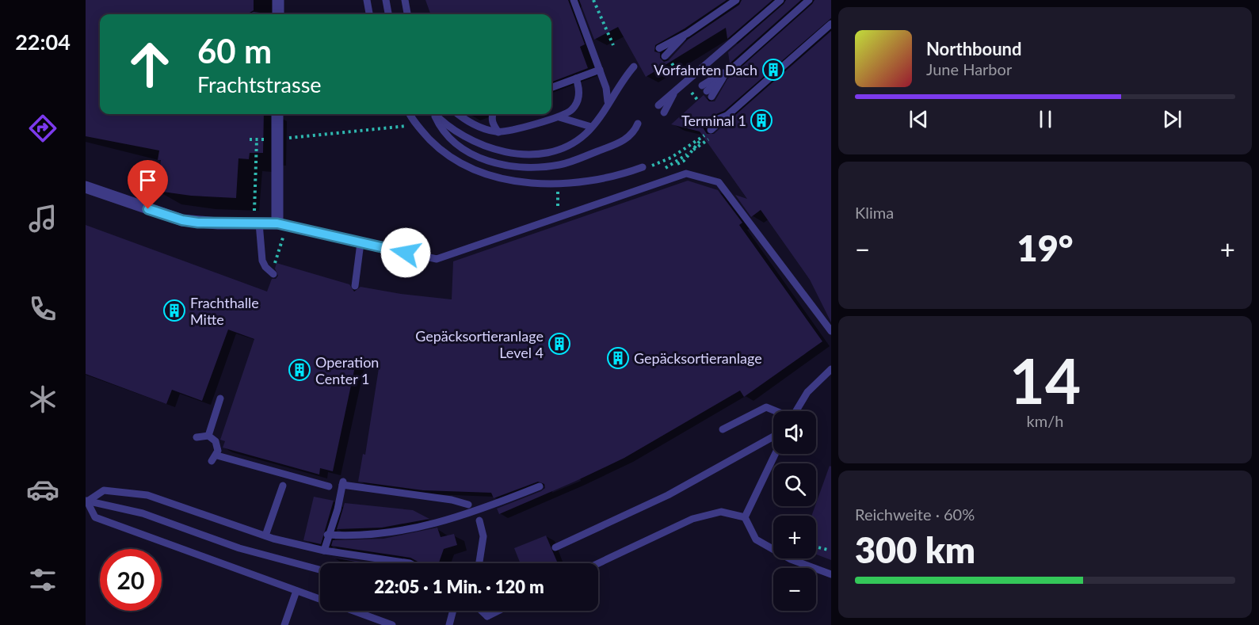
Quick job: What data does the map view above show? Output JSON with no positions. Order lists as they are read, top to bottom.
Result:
{
  "places": {
    "building": [
      "Vorfahrten Dach",
      "Terminal 1",
      "Frachthalle Mitte",
      "Gepäcksortieranlage Level 4",
      "Gepäcksortieranlage",
      "Operation Center 1"
    ]
  },
  "page": {
    "tabs": "22:04",
    "turn": ["60 m", "Frachtstrasse"],
    "song": ["Northbound", "June Harbor"],
    "tile": [
      "Klima",
      ["14", "km/h"],
      ["Reichweite · 60%", "300 km"]
    ],
    "heat": ["−", "19°", "+"],
    "map_buttons": ["+", "−"],
    "limit": "20",
    "trip": "22:05 · 1 Min. · 120 m"
  }
}
